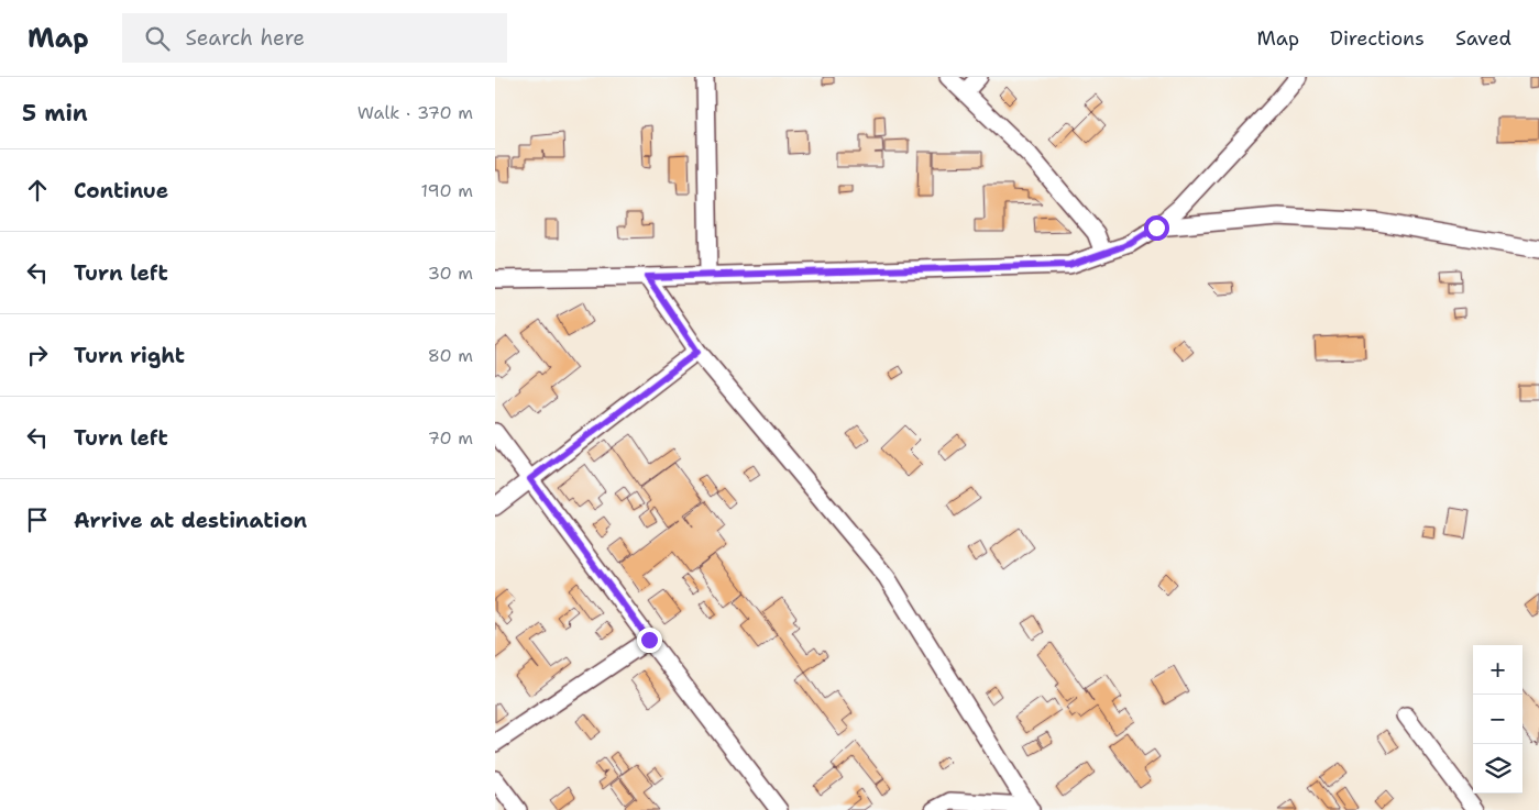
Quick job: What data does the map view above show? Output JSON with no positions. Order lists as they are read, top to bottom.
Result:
{
  "page": {
    "header": "Map",
    "search": "Search here",
    "nav": ["Map", "Directions", "Saved"],
    "heading": ["5 min", "Walk · 370 m"],
    "list": [
      ["Continue", "190 m"],
      ["Turn left", "30 m"],
      ["Turn right", "80 m"],
      ["Turn left", "70 m"],
      "Arrive at destination"
    ],
    "map_buttons": ["+", "−"]
  }
}
